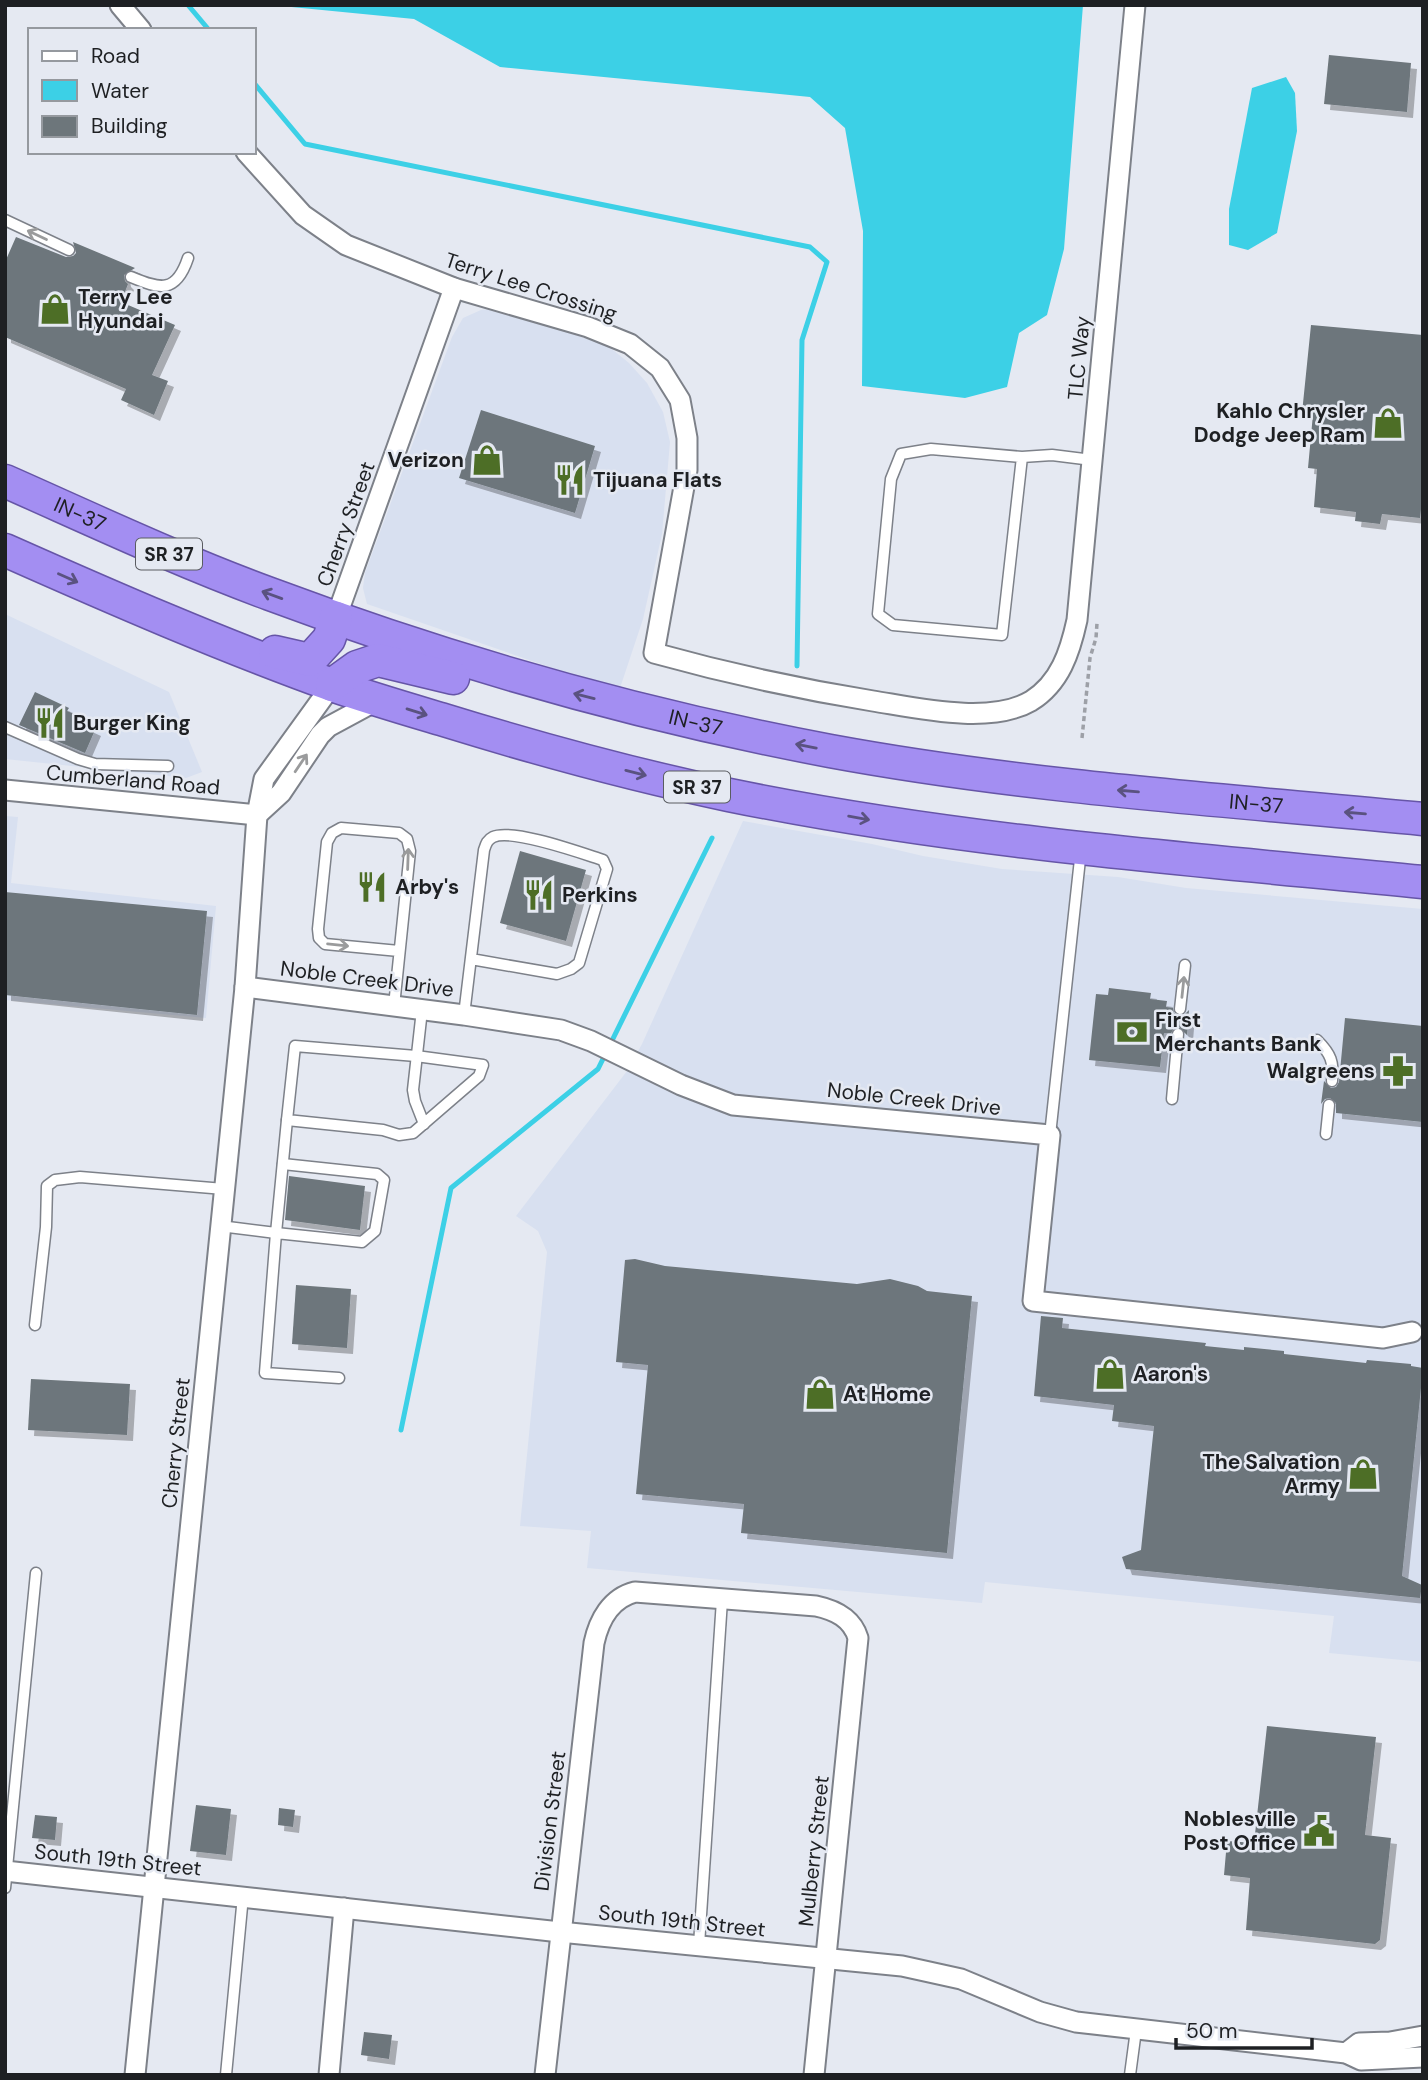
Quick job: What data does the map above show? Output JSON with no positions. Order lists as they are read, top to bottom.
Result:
{
  "streets": {
    "highway": ["IN-37", "SR 37"],
    "street": [
      "Terry Lee Crossing",
      "TLC Way",
      "Cherry Street",
      "Cumberland Road",
      "Noble Creek Drive",
      "Division Street",
      "Mulberry Street",
      "South 19th Street"
    ]
  },
  "crossings": [
    ["Terry Lee Crossing", "TLC Way"],
    ["Terry Lee Crossing", "Cherry Street"],
    ["IN-37", "Cherry Street"],
    ["Cherry Street", "SR 37"],
    ["Cherry Street", "Cumberland Road"],
    ["Cherry Street", "Noble Creek Drive"],
    ["Cherry Street", "South 19th Street"],
    ["Division Street", "Mulberry Street"],
    ["Division Street", "South 19th Street"],
    ["Mulberry Street", "South 19th Street"]
  ],
  "places": {
    "shop": [
      "Terry Lee Hyundai",
      "Kahlo Chrysler Dodge Jeep Ram",
      "Verizon",
      "Aaron's",
      "At Home",
      "The Salvation Army"
    ],
    "restaurant": [
      "Tijuana Flats",
      "Burger King",
      "Arby's",
      "Perkins"
    ],
    "bank": ["First Merchants Bank"],
    "pharmacy": ["Walgreens"],
    "public building": ["Noblesville Post Office"]
  },
  "legend": ["Road", "Water", "Building"],
  "scale_bar": "50 m"
}
